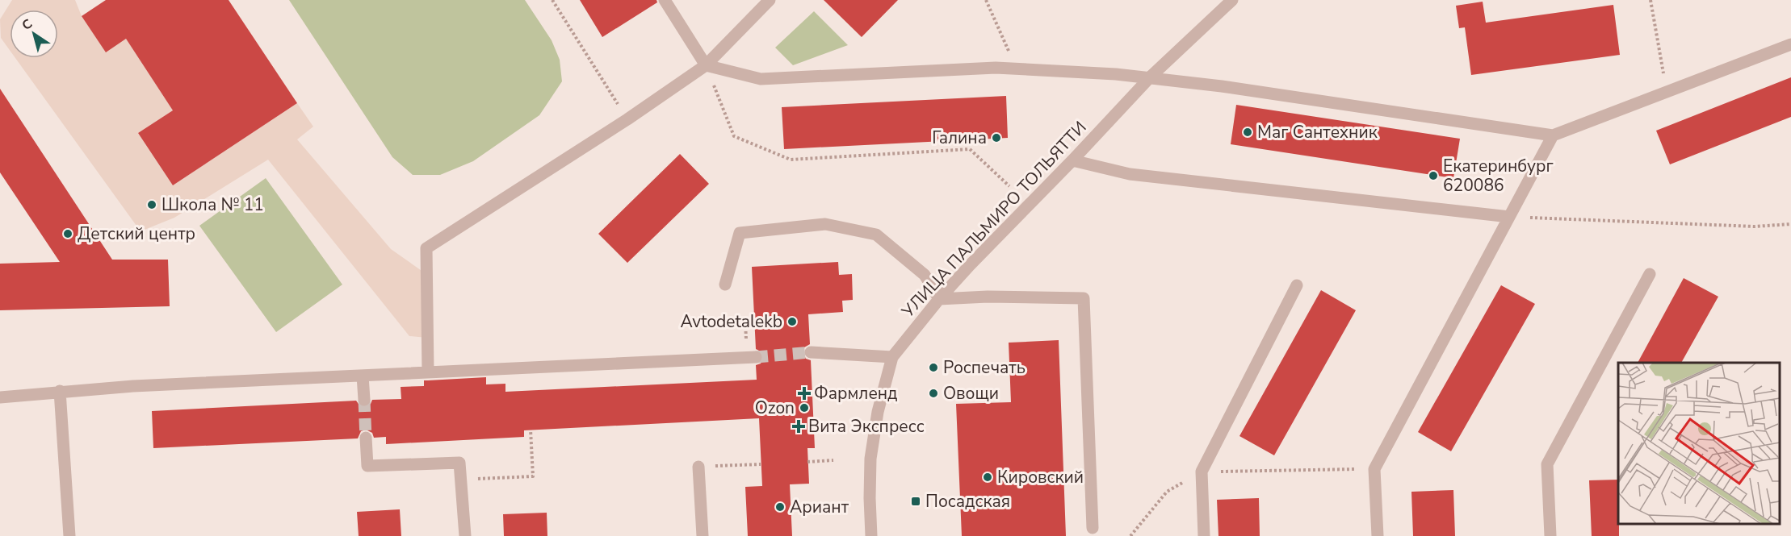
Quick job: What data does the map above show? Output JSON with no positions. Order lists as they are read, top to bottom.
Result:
{
  "streets": {
    "street": ["УЛИЦА ПАЛЬМИРО ТОЛЬЯТТИ"]
  },
  "places": {
    "other": [
      "Маг Сантехник",
      "Галина",
      "Екатеринбург 620086",
      "Школа № 11",
      "Детский центр",
      "Avtodetalekb",
      "Роспечать",
      "Овощи",
      "Ozon",
      "Кировский",
      "Ариант"
    ],
    "health": ["Фармленд", "Вита Экспресс"],
    "transit": ["Посадская"]
  },
  "north": "top left"
}
